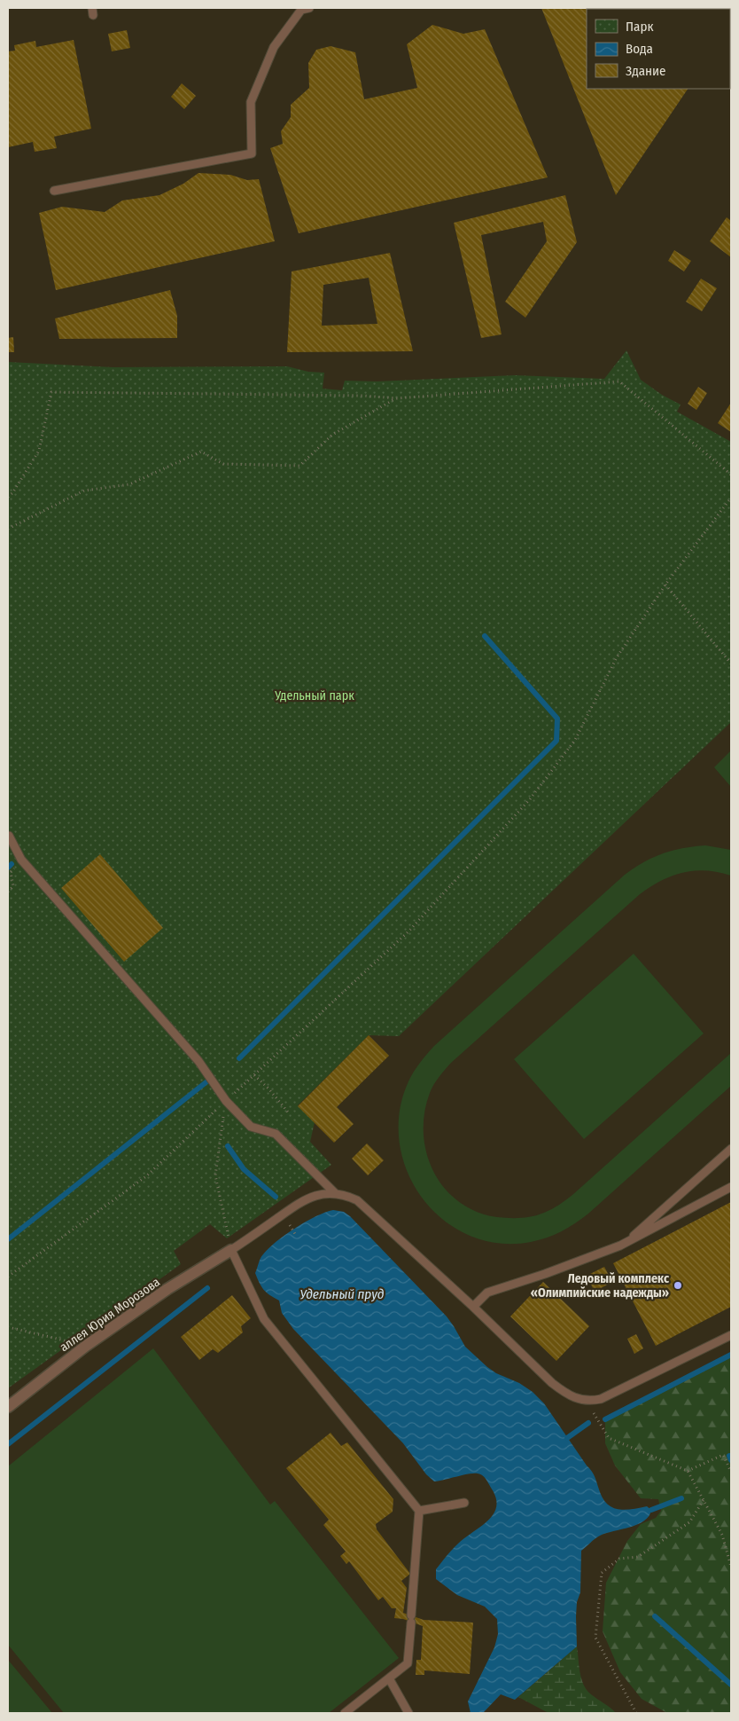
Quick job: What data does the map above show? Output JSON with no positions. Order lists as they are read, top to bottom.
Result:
{
  "streets": {
    "street": ["аллея Юрия Морозова"]
  },
  "water": ["Удельный пруд"],
  "parks": ["Удельный парк"],
  "places": ["Ледовый комплекс «Олимпийские надежды»"],
  "legend": ["Парк", "Вода", "Здание"]
}
